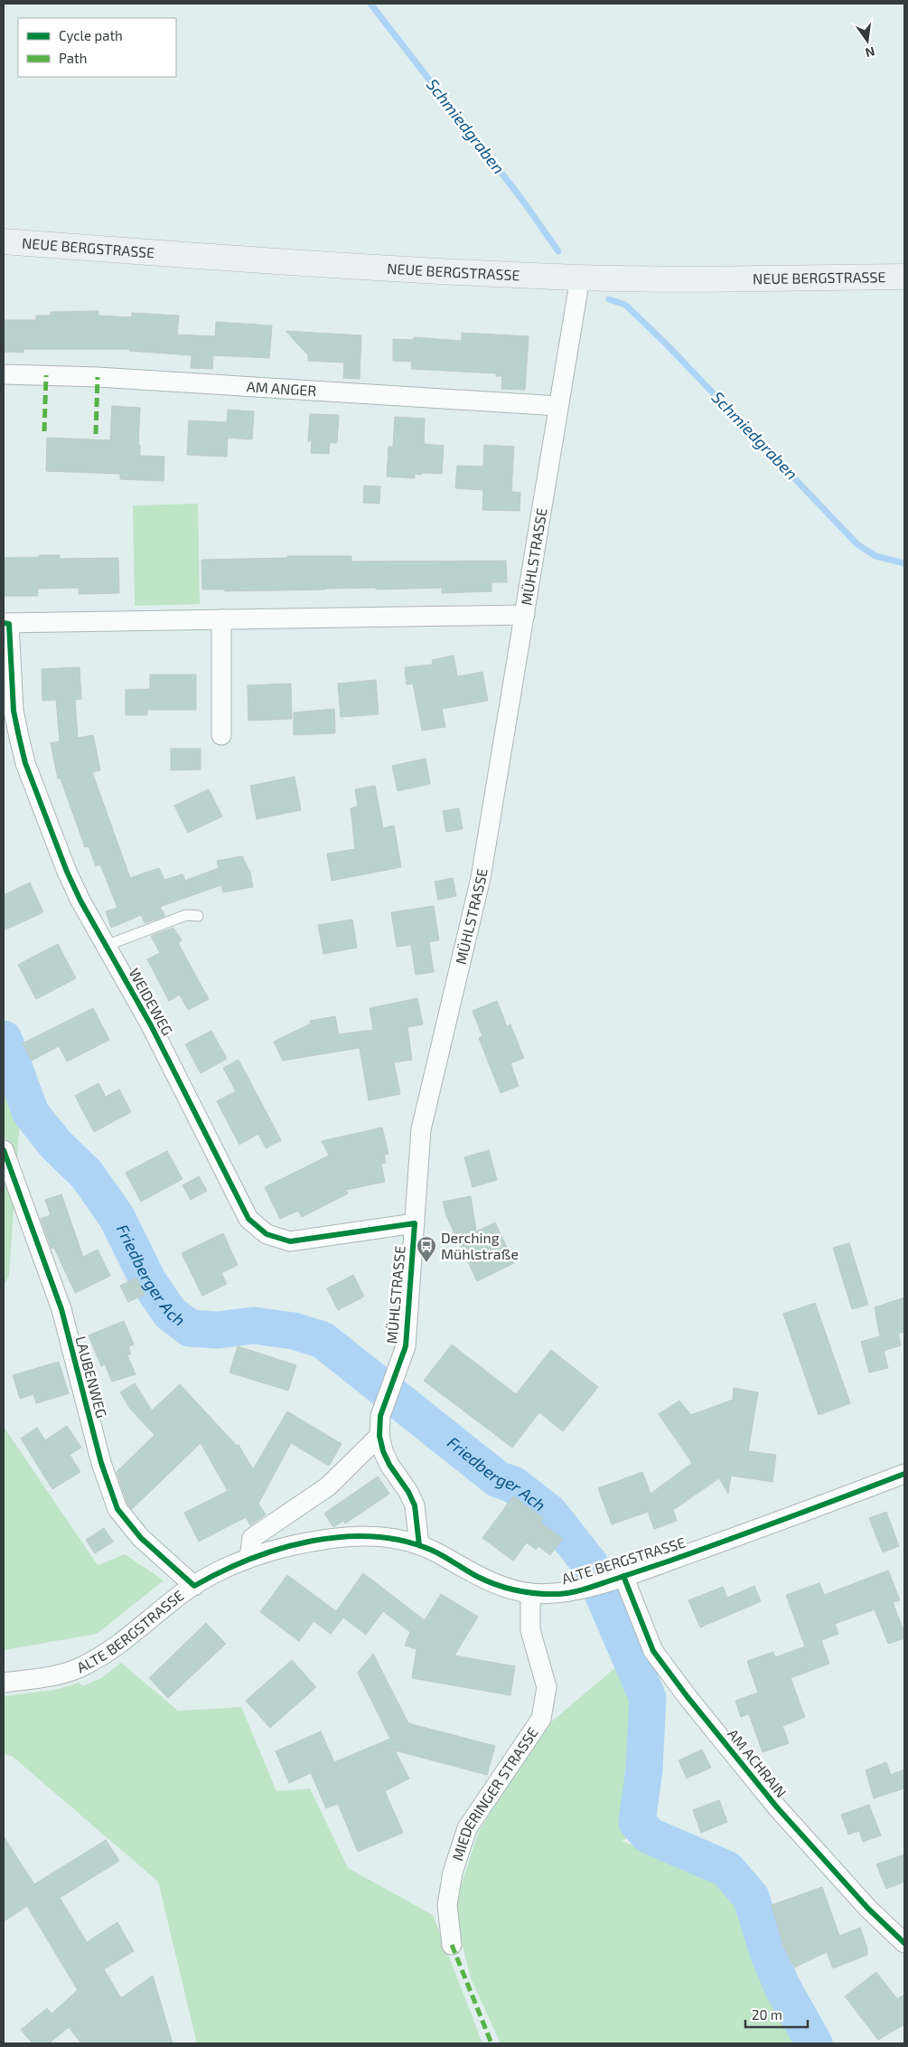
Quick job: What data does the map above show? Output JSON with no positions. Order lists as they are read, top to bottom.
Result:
{
  "streets": {
    "main road": ["NEUE BERGSTRASSE"],
    "street": [
      "AM ANGER",
      "MÜHLSTRASSE",
      "WEIDEWEG",
      "LAUBENWEG",
      "ALTE BERGSTRASSE",
      "AM ACHRAIN",
      "MIEDERINGER STRASSE"
    ]
  },
  "crossings": [
    ["NEUE BERGSTRASSE", "MÜHLSTRASSE"],
    ["AM ANGER", "MÜHLSTRASSE"],
    ["MÜHLSTRASSE", "WEIDEWEG"],
    ["MÜHLSTRASSE", "ALTE BERGSTRASSE"],
    ["LAUBENWEG", "ALTE BERGSTRASSE"],
    ["ALTE BERGSTRASSE", "AM ACHRAIN"],
    ["ALTE BERGSTRASSE", "MIEDERINGER STRASSE"]
  ],
  "water": ["Schmiedgraben", "Friedberger Ach"],
  "places": {
    "bus stop": ["Derching Mühlstraße"]
  },
  "legend": ["Cycle path", "Path"],
  "scale_bar": "20 m",
  "north": "bottom"
}
